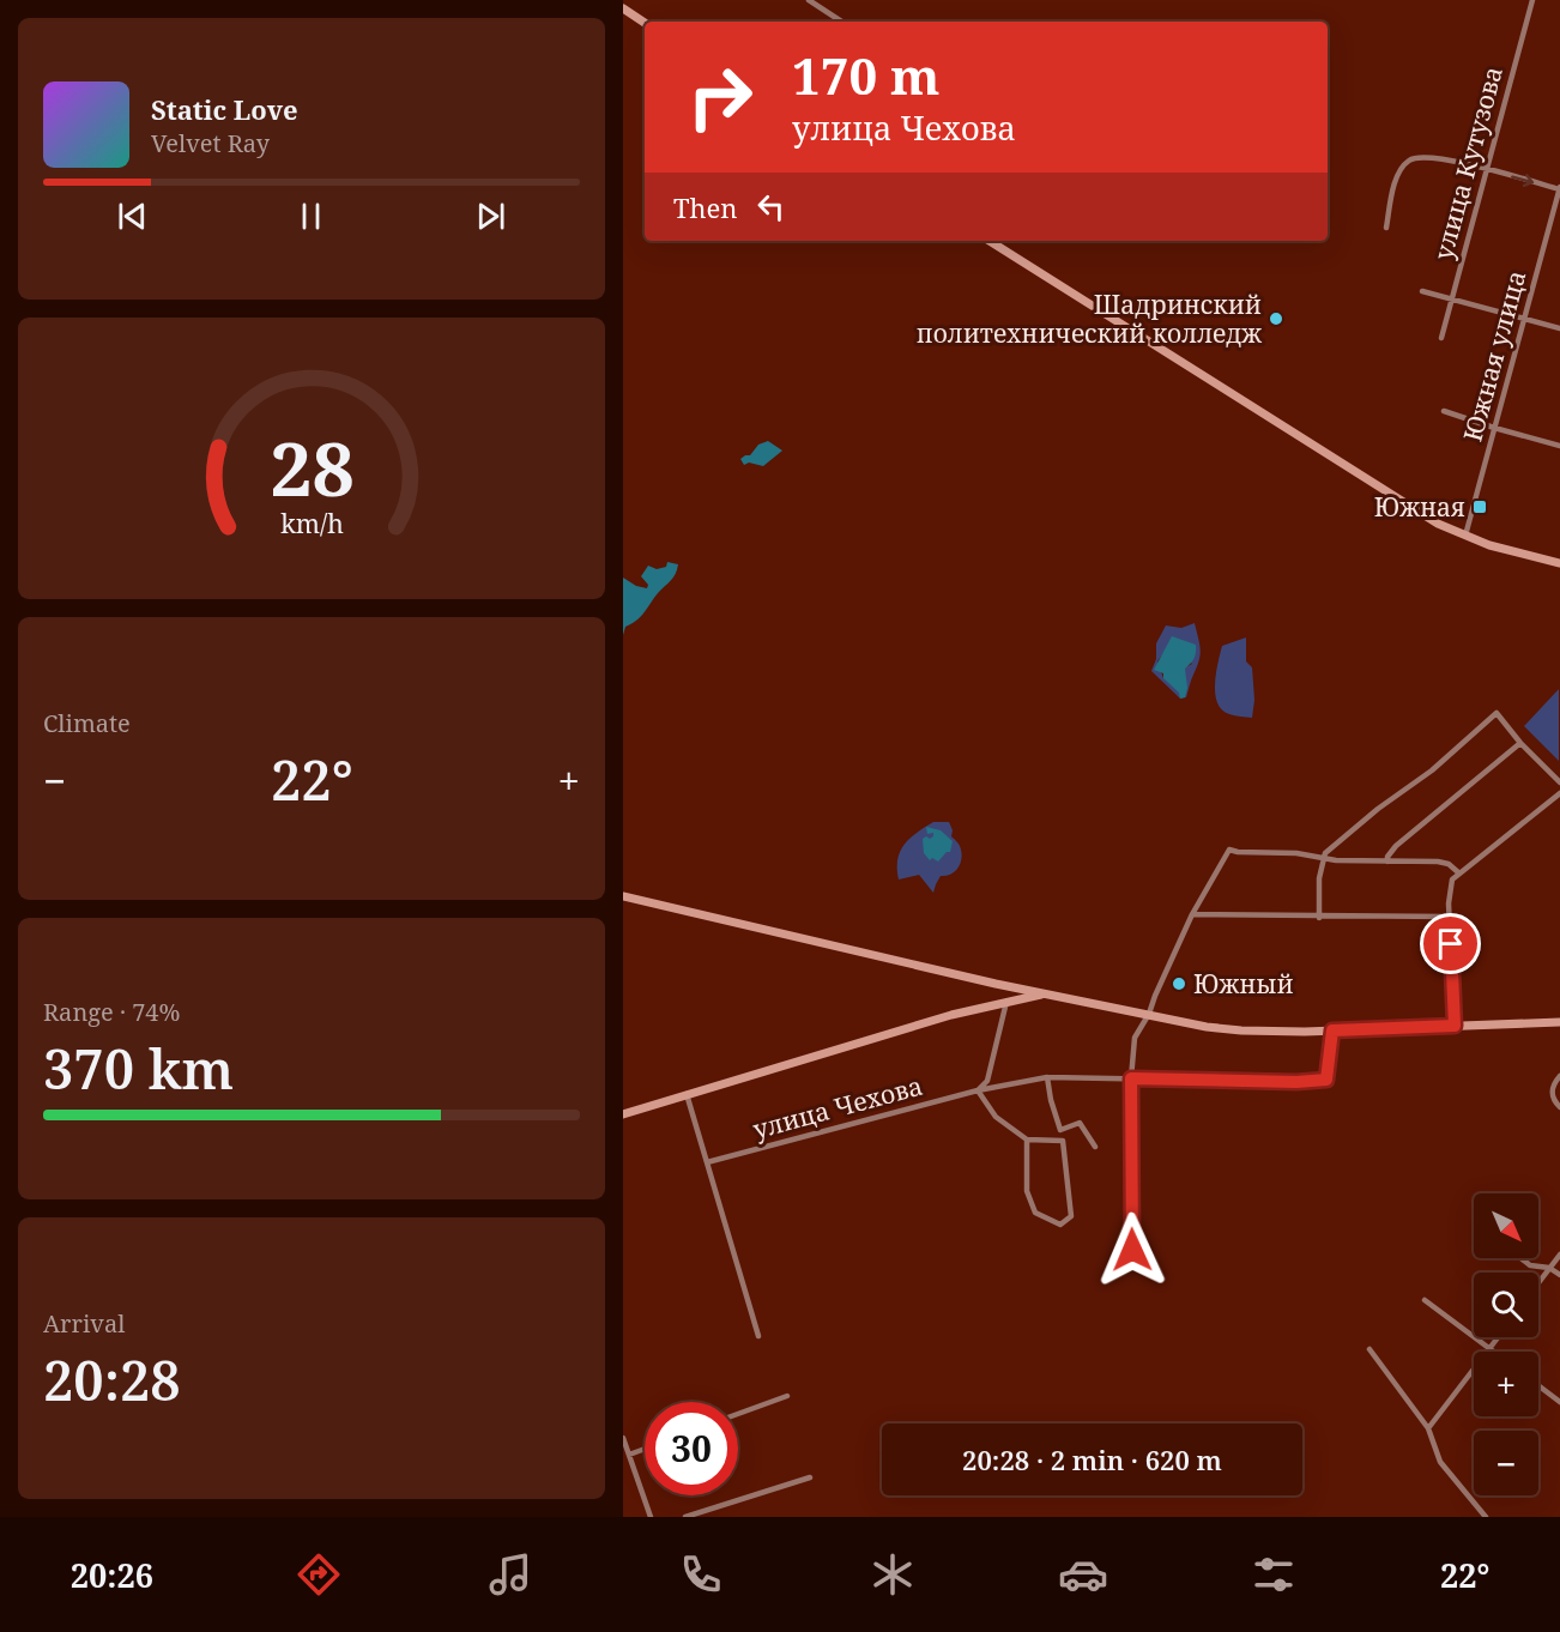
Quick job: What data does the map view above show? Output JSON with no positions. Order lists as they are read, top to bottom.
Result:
{
  "streets": {
    "street": ["улица Кутузова", "Южная улица", "улица Чехова"]
  },
  "places": {
    "other": ["Шадринский политехнический колледж", "Южный"],
    "transit": ["Южная"]
  },
  "north": "bottom right",
  "page": {
    "turn": ["170 m", "улица Чехова"],
    "song": ["Static Love", "Velvet Ray"],
    "then": "Then",
    "tile": [
      "Climate",
      ["Range · 74%", "370 km"],
      ["Arrival", "20:28"]
    ],
    "heat": ["−", "22°", "+"],
    "map_buttons": ["+", "−"],
    "limit": "30",
    "trip": "20:28 · 2 min · 620 m",
    "tabs": ["20:26", "22°"],
    "gauge": ["28", "km/h"]
  }
}
